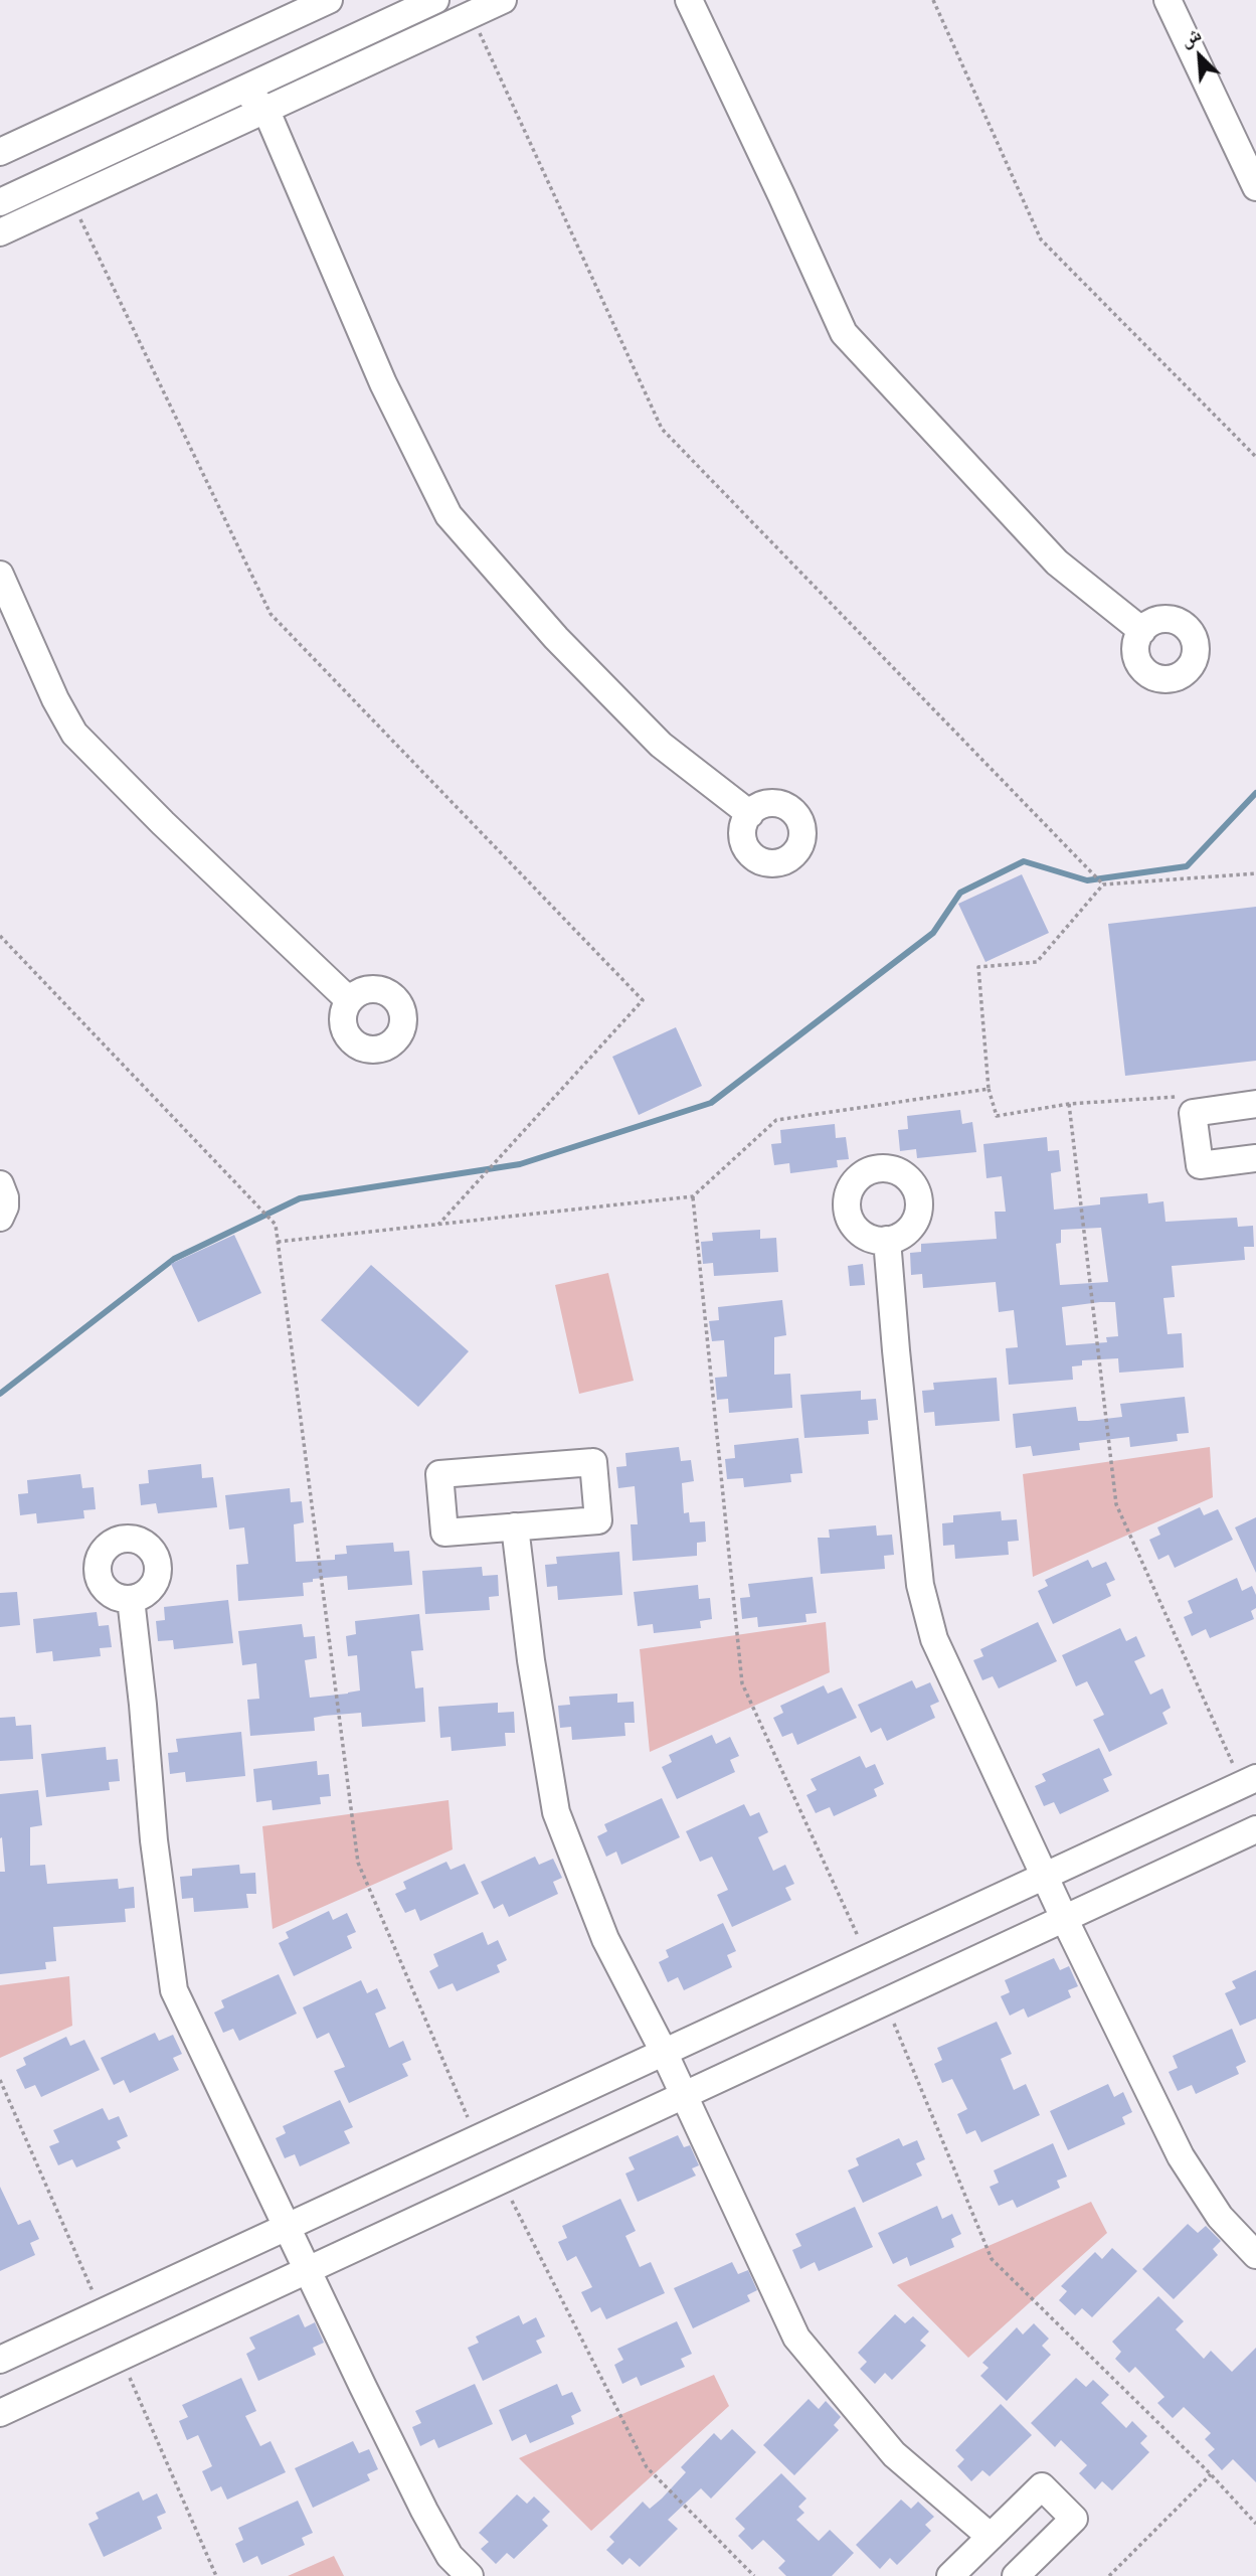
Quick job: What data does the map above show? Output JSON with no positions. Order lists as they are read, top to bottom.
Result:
{
  "north": "top left"
}
